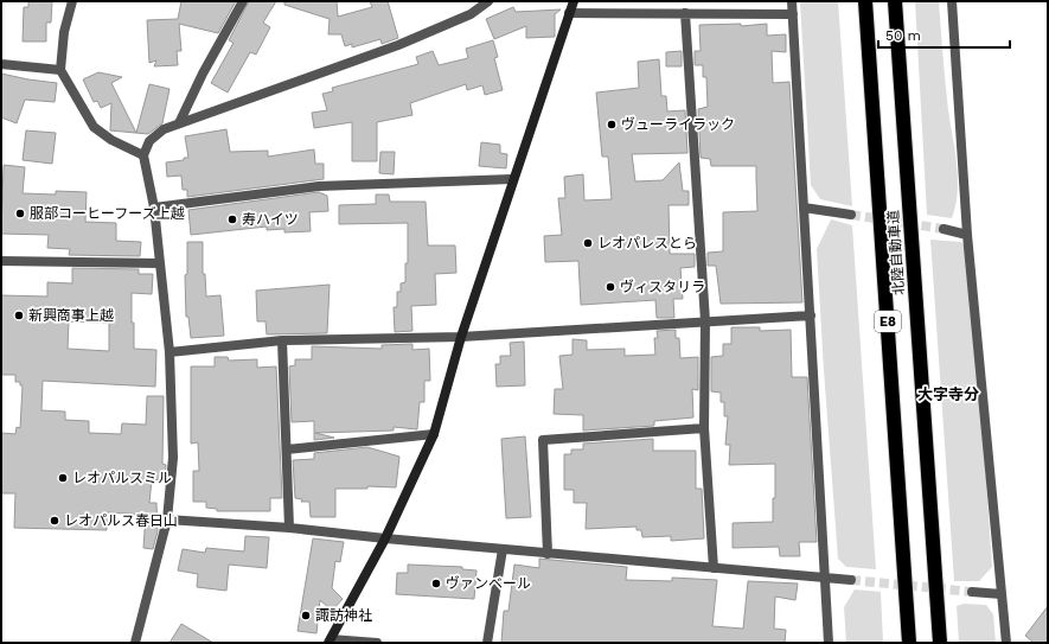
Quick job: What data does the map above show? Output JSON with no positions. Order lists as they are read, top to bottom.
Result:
{
  "streets": {
    "highway": ["北陸自動車道", "E8"]
  },
  "districts": ["大字寺分"],
  "places": [
    "ヴューライラック",
    "服部コーヒーフーズ上越",
    "寿ハイツ",
    "レオパレスとら",
    "ヴィスタリラ",
    "新興商事上越",
    "レオパルスミル",
    "レオパルス春日山",
    "ヴァンベール",
    "諏訪神社"
  ],
  "scale_bar": "50 m"
}
